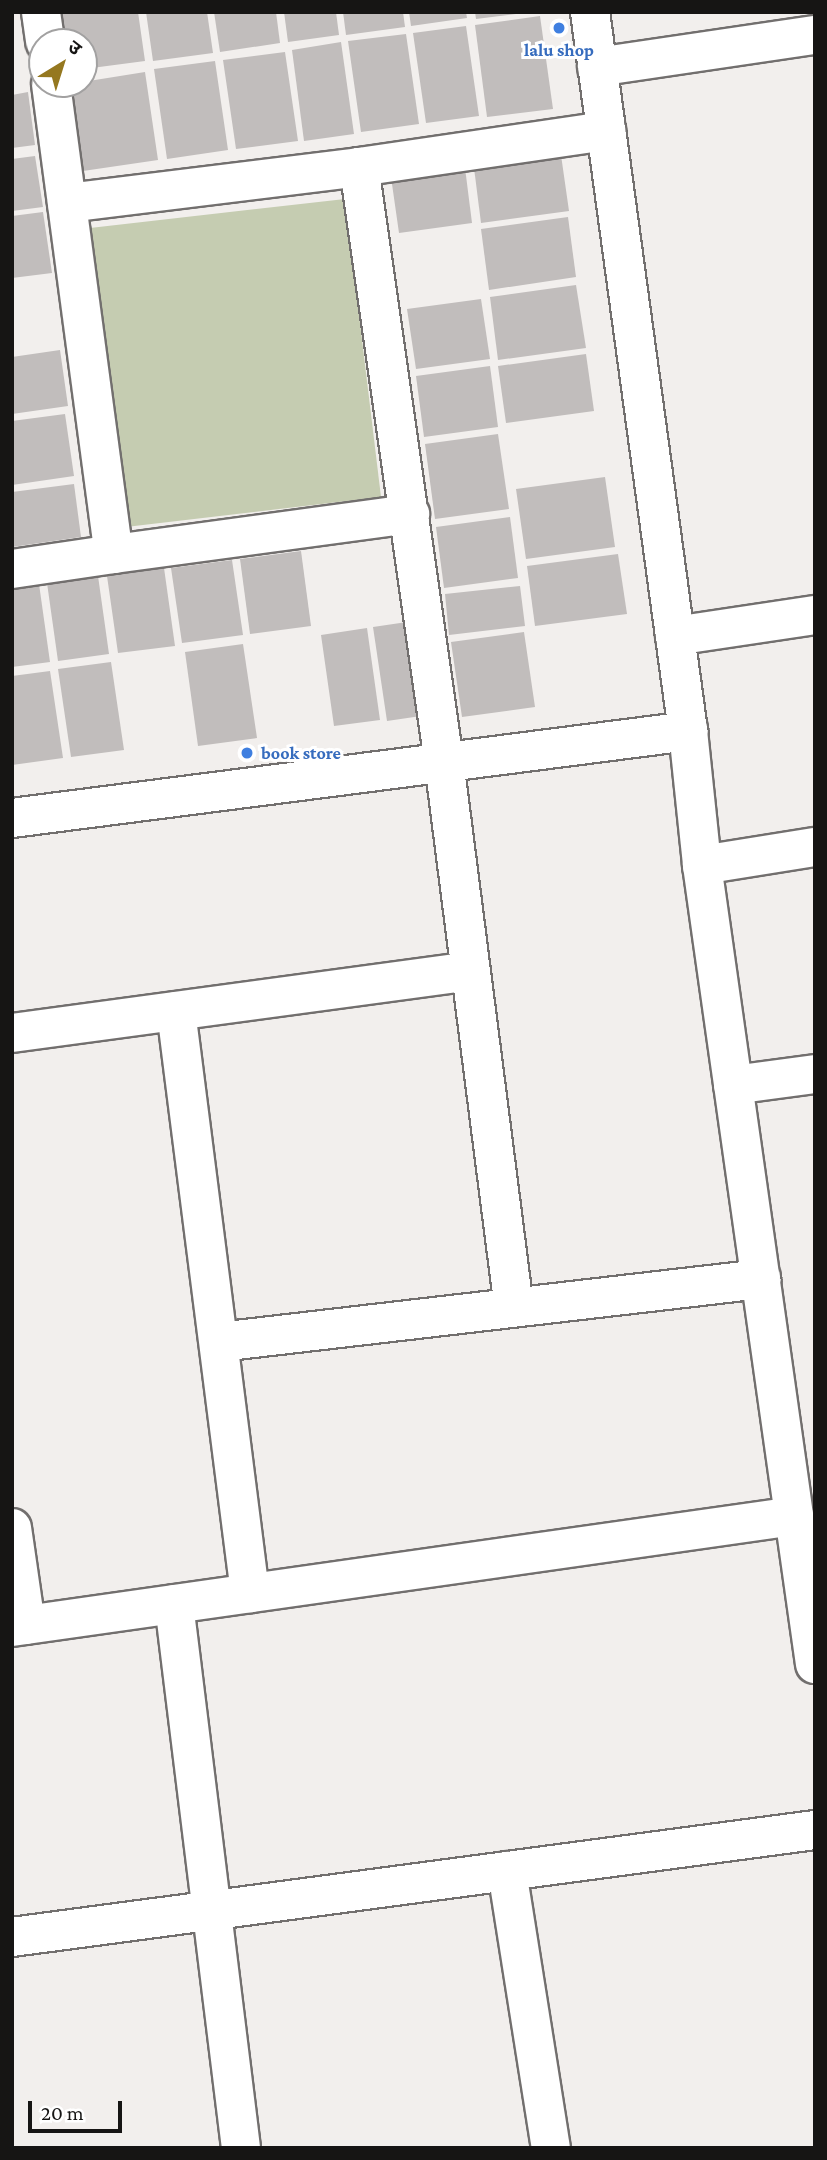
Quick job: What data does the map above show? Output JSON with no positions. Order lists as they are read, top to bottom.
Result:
{
  "places": ["lalu shop", "book store"],
  "scale_bar": "20 m",
  "north": "top right"
}
